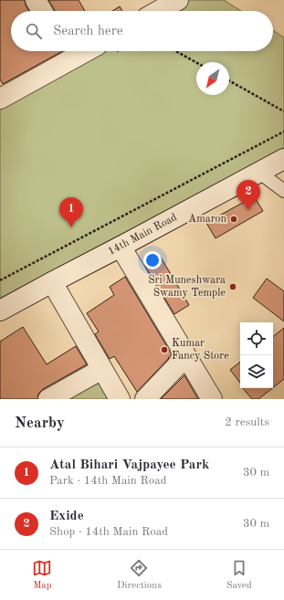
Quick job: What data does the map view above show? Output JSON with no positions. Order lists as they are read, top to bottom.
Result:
{
  "streets": {
    "street": ["14th Main Road"]
  },
  "places": ["Amaron", "Sri Muneshwara Swamy Temple", "Kumar Fancy Store"],
  "north": "bottom left",
  "page": {
    "search": "Search here",
    "pins": ["2", "1"],
    "heading": ["Nearby", "2 results"],
    "list": [
      {
        "mark": "1",
        "name": "Atal Bihari Vajpayee Park",
        "note": "Park · 14th Main Road",
        "value": "30 m"
      },
      {
        "mark": "2",
        "name": "Exide",
        "note": "Shop · 14th Main Road",
        "value": "30 m"
      }
    ],
    "nav": ["Map", "Directions", "Saved"]
  }
}
